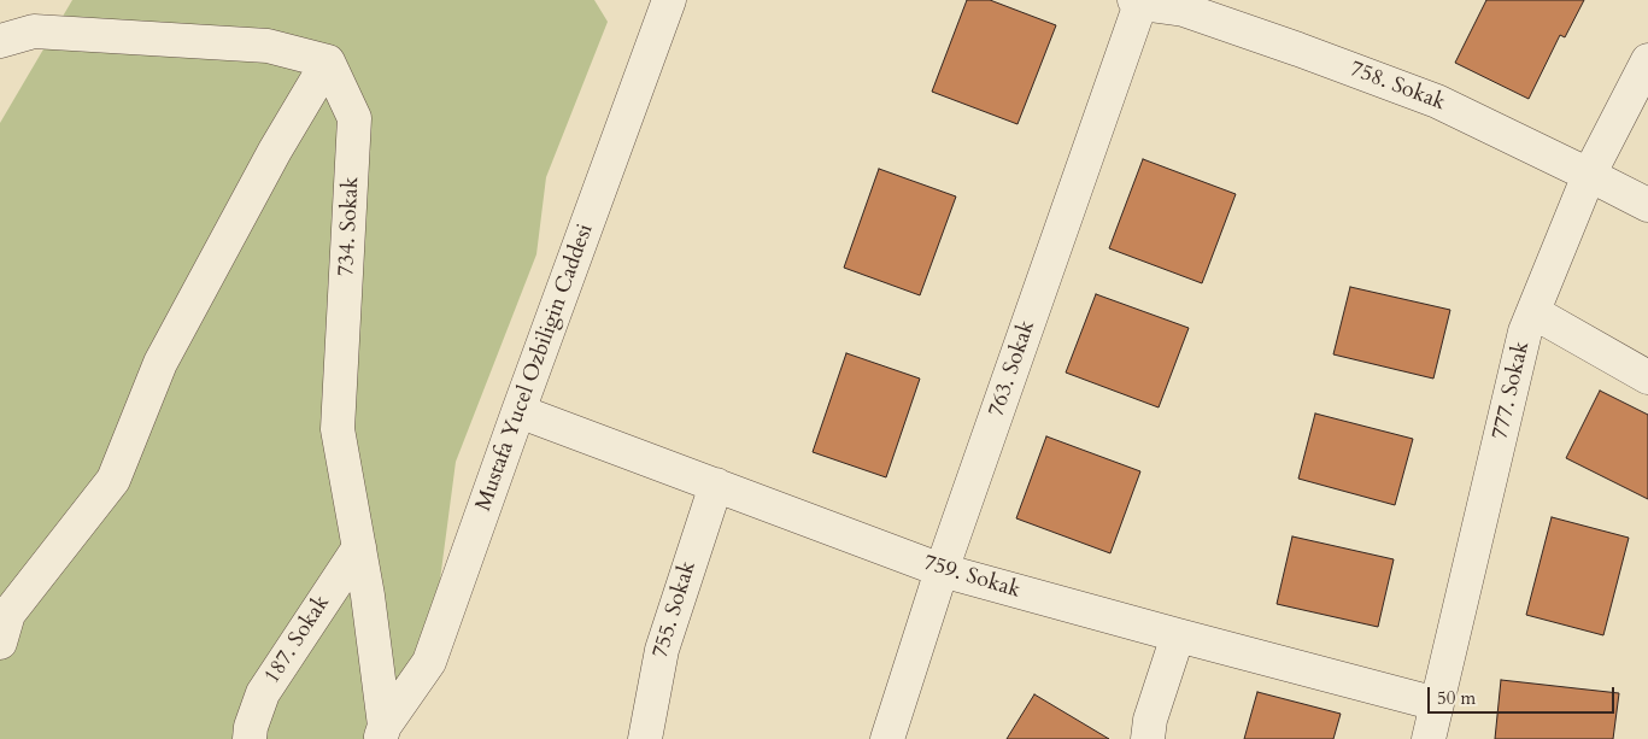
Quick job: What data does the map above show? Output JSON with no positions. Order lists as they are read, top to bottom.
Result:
{
  "streets": {
    "street": [
      "758. Sokak",
      "734. Sokak",
      "Mustafa Yucel Ozbiligin Caddesi",
      "763. Sokak",
      "777. Sokak",
      "759. Sokak",
      "755. Sokak",
      "187. Sokak"
    ]
  },
  "crossings": [
    ["758. Sokak", "763. Sokak"],
    ["758. Sokak", "777. Sokak"],
    ["734. Sokak", "Mustafa Yucel Ozbiligin Caddesi"],
    ["734. Sokak", "187. Sokak"],
    ["Mustafa Yucel Ozbiligin Caddesi", "759. Sokak"],
    ["763. Sokak", "759. Sokak"],
    ["777. Sokak", "759. Sokak"],
    ["759. Sokak", "755. Sokak"]
  ],
  "scale_bar": "50 m"
}
